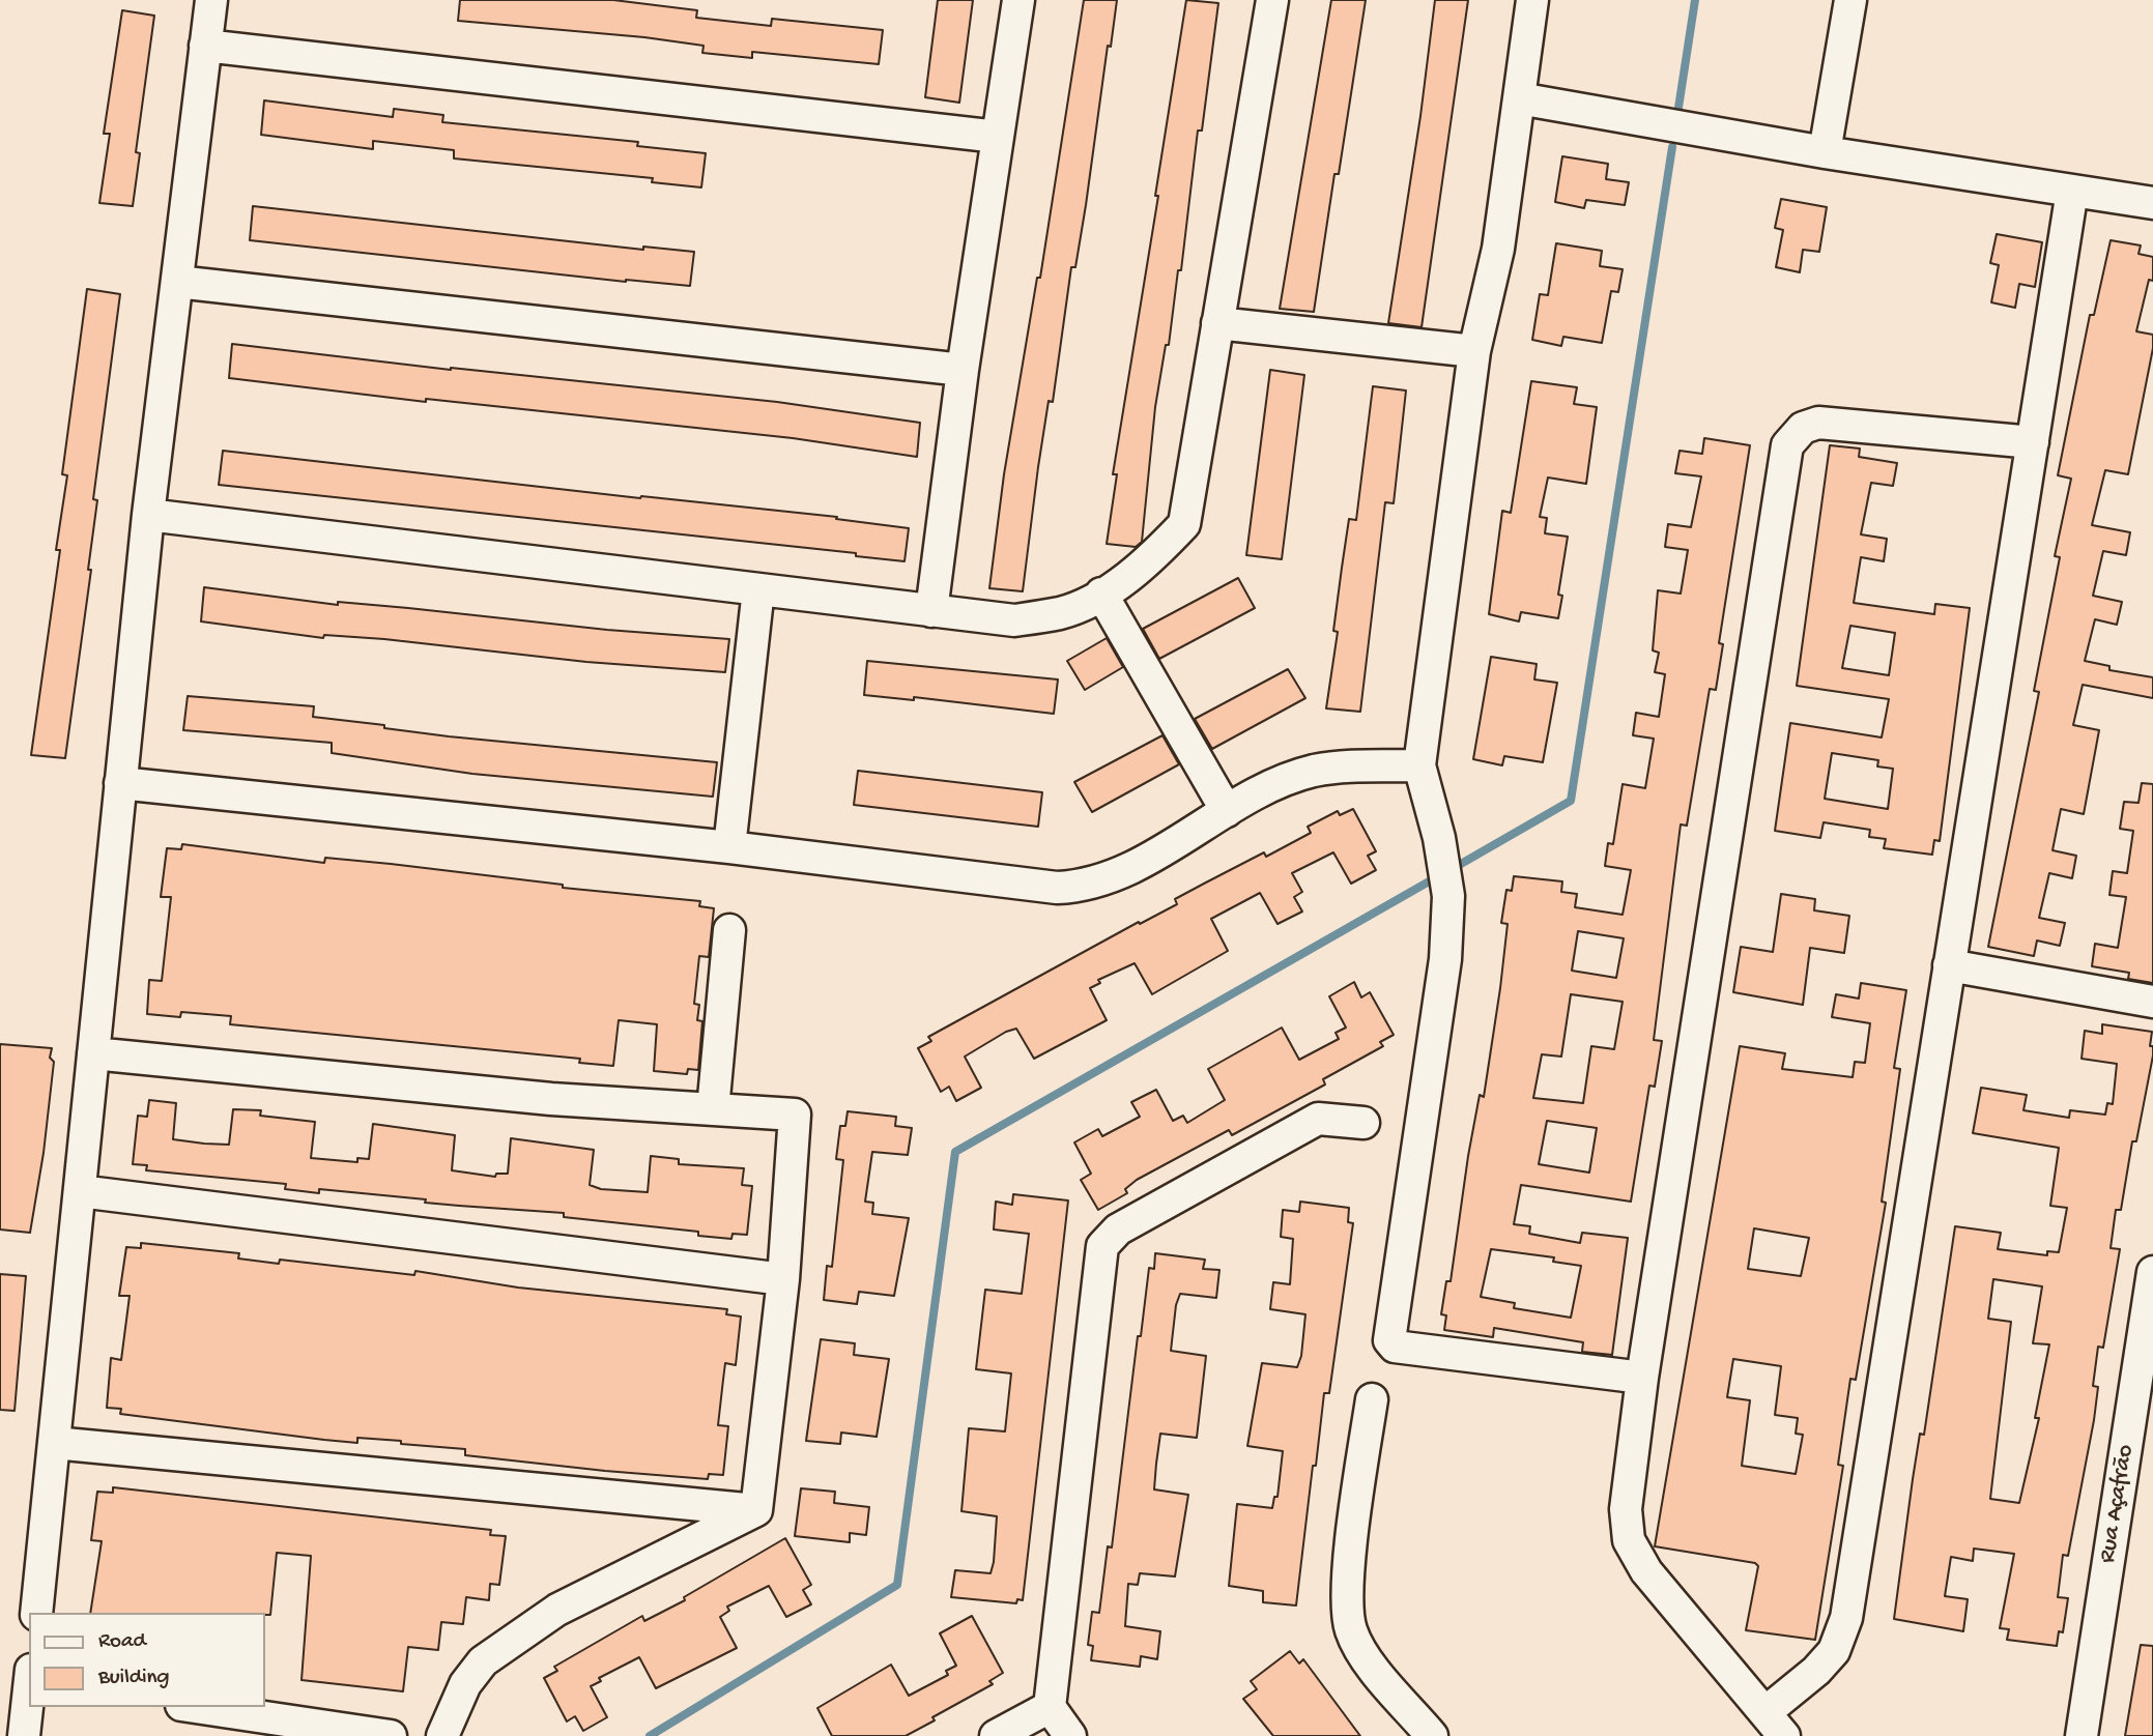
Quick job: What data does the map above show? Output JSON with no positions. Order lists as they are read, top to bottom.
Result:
{
  "streets": {
    "street": ["Rua Açafrão"]
  },
  "legend": ["Road", "Building"]
}
